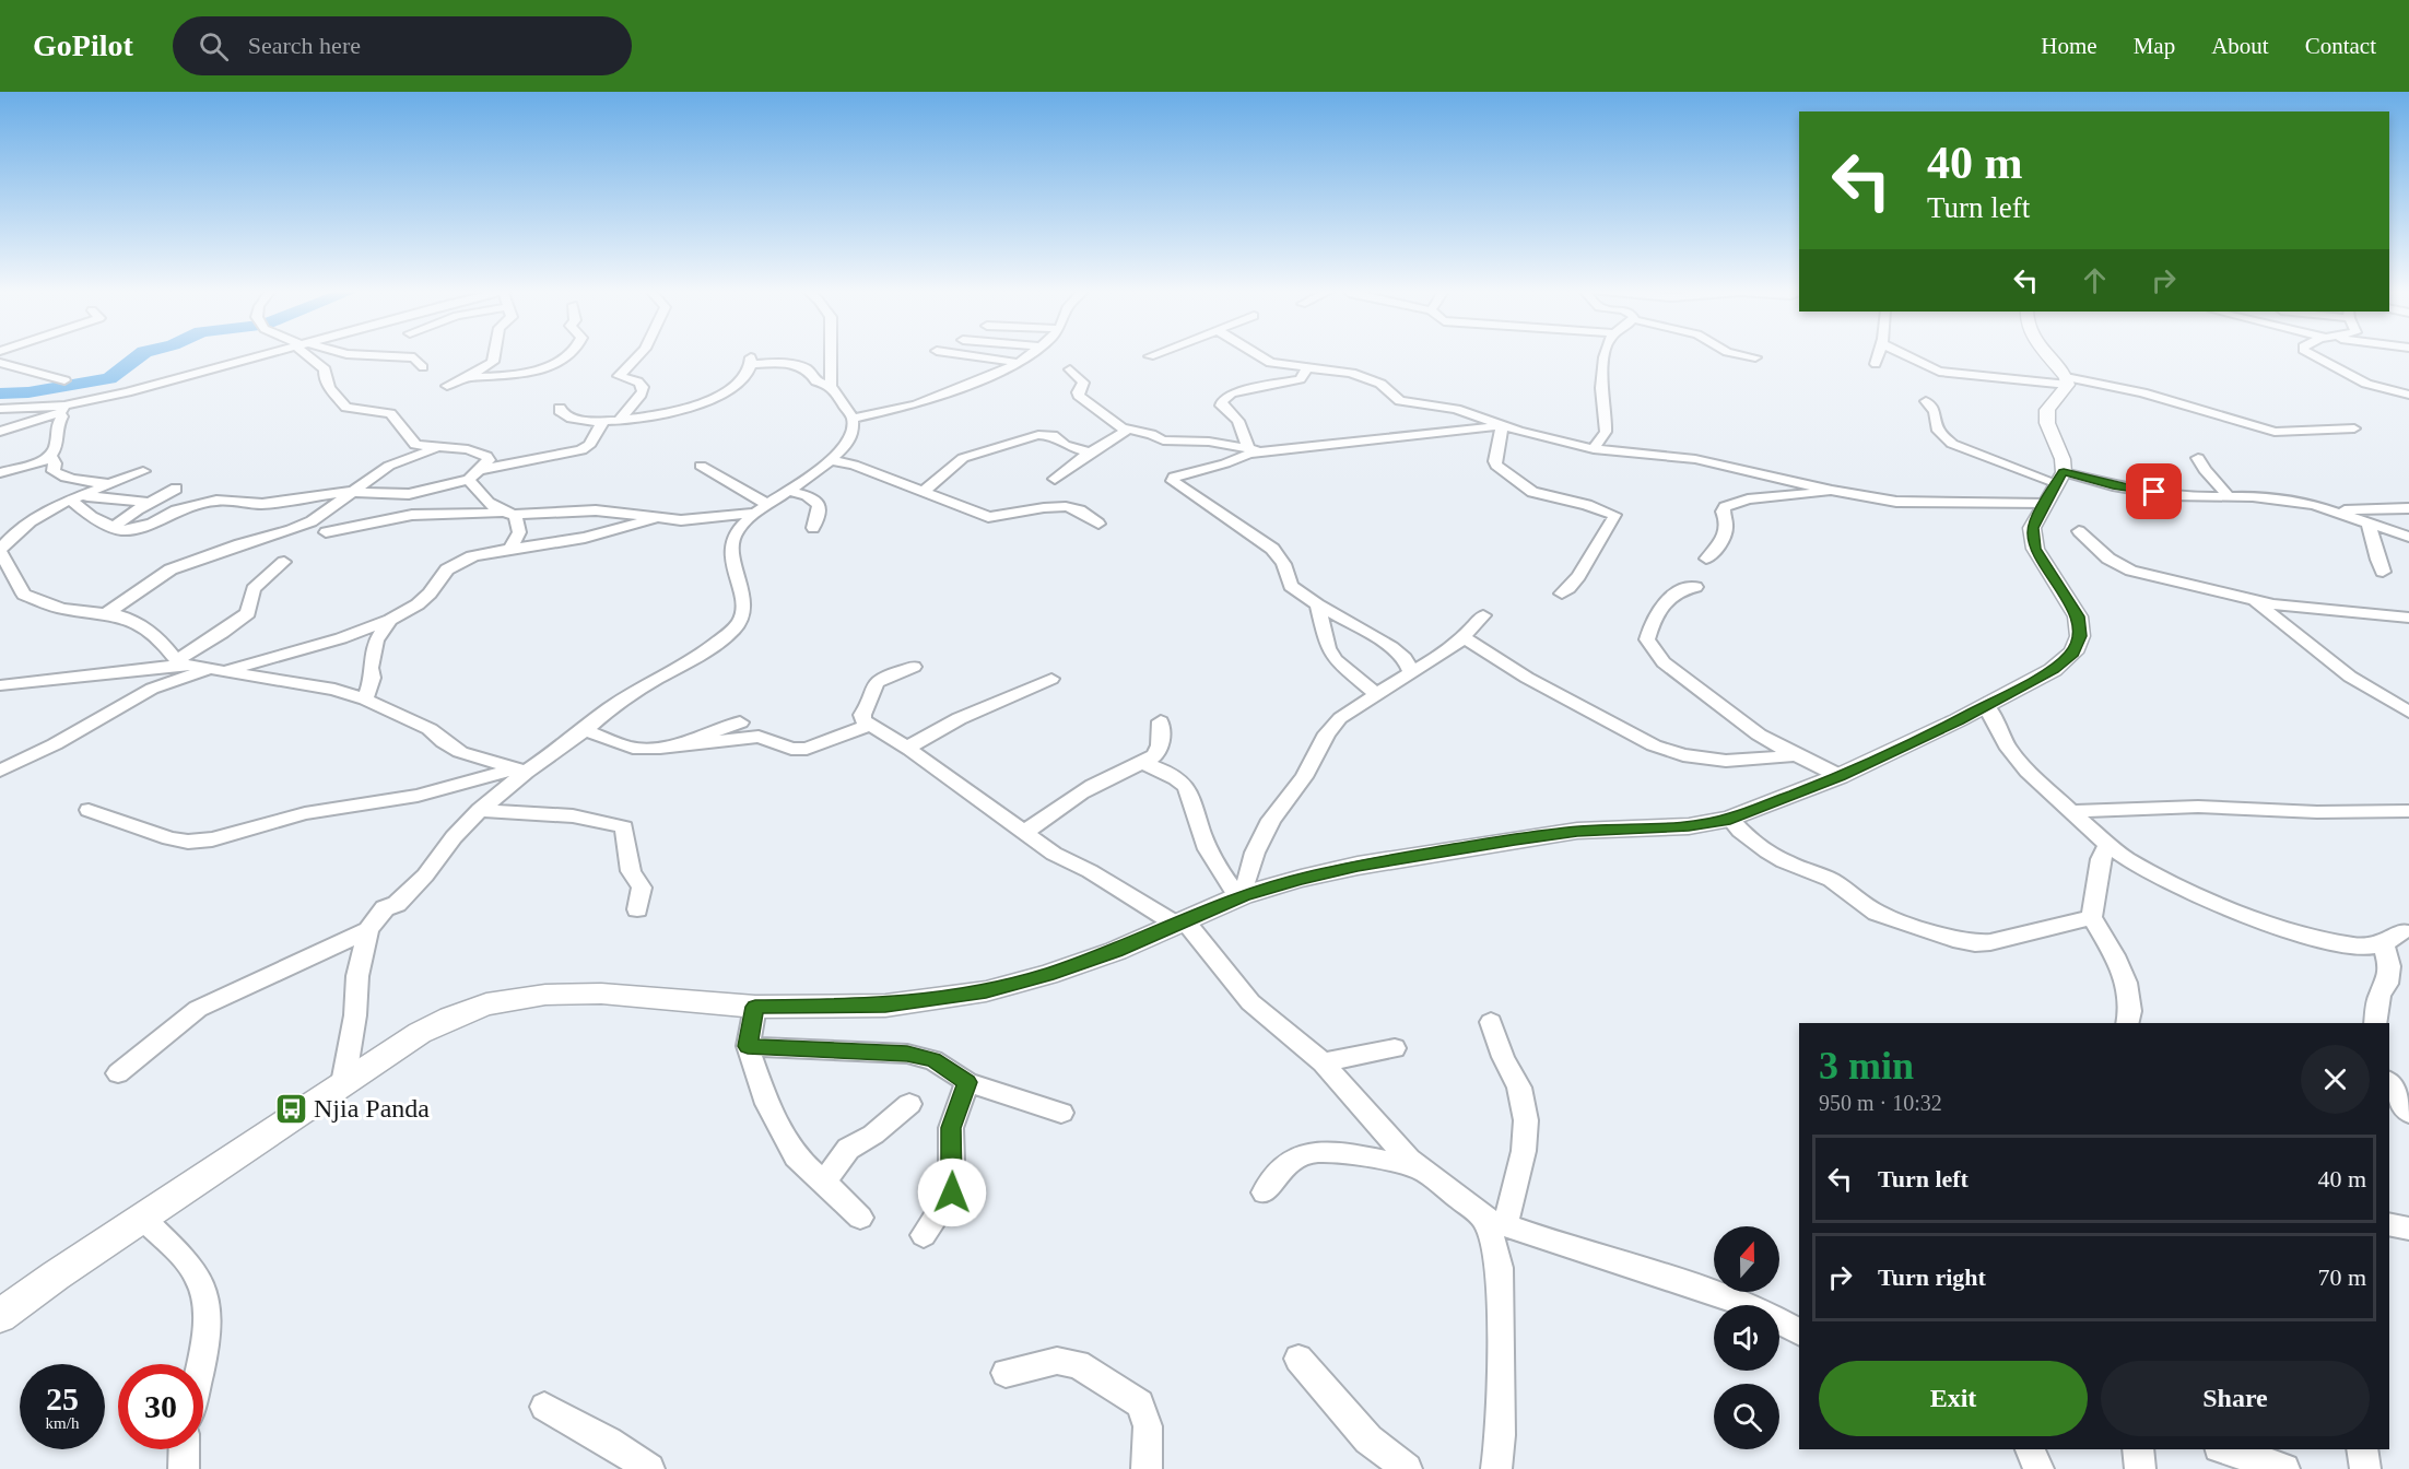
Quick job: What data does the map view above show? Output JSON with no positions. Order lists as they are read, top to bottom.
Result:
{
  "places": {
    "bus stop": ["Njia Panda"]
  },
  "north": "top",
  "page": {
    "header": "GoPilot",
    "search": "Search here",
    "nav": [
      "Home",
      "Map",
      "About",
      "Contact"
    ],
    "turn": ["40 m", "Turn left"],
    "heading": ["3 min", "950 m · 10:32"],
    "list": [
      {
        "name": "Turn left",
        "value": "40 m"
      },
      {
        "name": "Turn right",
        "value": "70 m"
      }
    ],
    "buttons": ["Exit", "Share"],
    "speed": "25 km/h",
    "limit": "30"
  }
}
